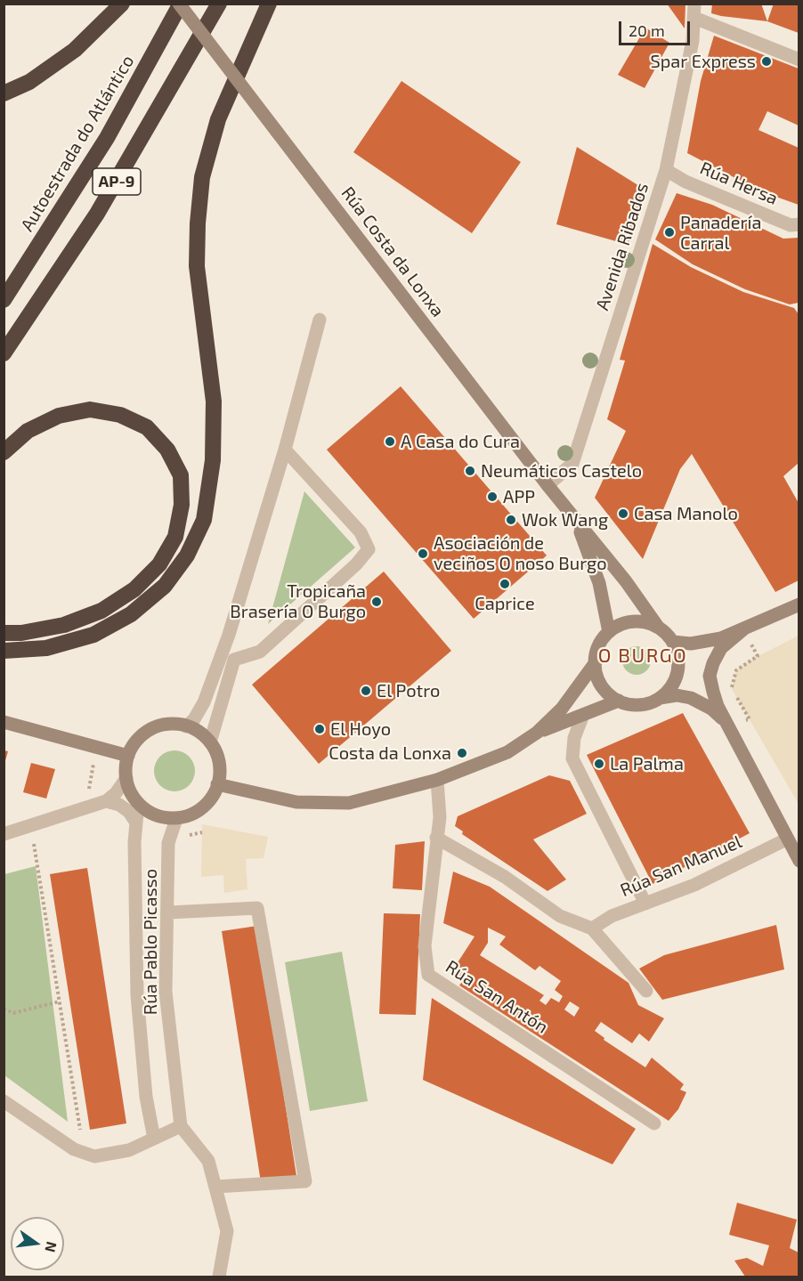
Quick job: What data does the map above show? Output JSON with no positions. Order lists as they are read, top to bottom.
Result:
{
  "streets": {
    "highway": ["Autoestrada do Atlántico", "AP-9"],
    "main road": ["Rúa Costa da Lonxa"],
    "street": [
      "Rúa Hersa",
      "Avenida Ribados",
      "Rúa San Manuel",
      "Rúa Pablo Picasso",
      "Rúa San Antón"
    ]
  },
  "crossings": [
    ["Autoestrada do Atlántico", "Rúa Costa da Lonxa"],
    ["Rúa Hersa", "Avenida Ribados"],
    ["Avenida Ribados", "Rúa Costa da Lonxa"]
  ],
  "districts": ["O BURGO"],
  "places": [
    "Spar Express",
    "Panadería Carral",
    "A Casa do Cura",
    "Neumáticos Castelo",
    "APP",
    "Casa Manolo",
    "Wok Wang",
    "Asociación de veciños O noso Burgo",
    "Caprice",
    "Tropicaña Brasería O Burgo",
    "El Potro",
    "El Hoyo",
    "Costa da Lonxa",
    "La Palma"
  ],
  "scale_bar": "20 m",
  "north": "right"
}
